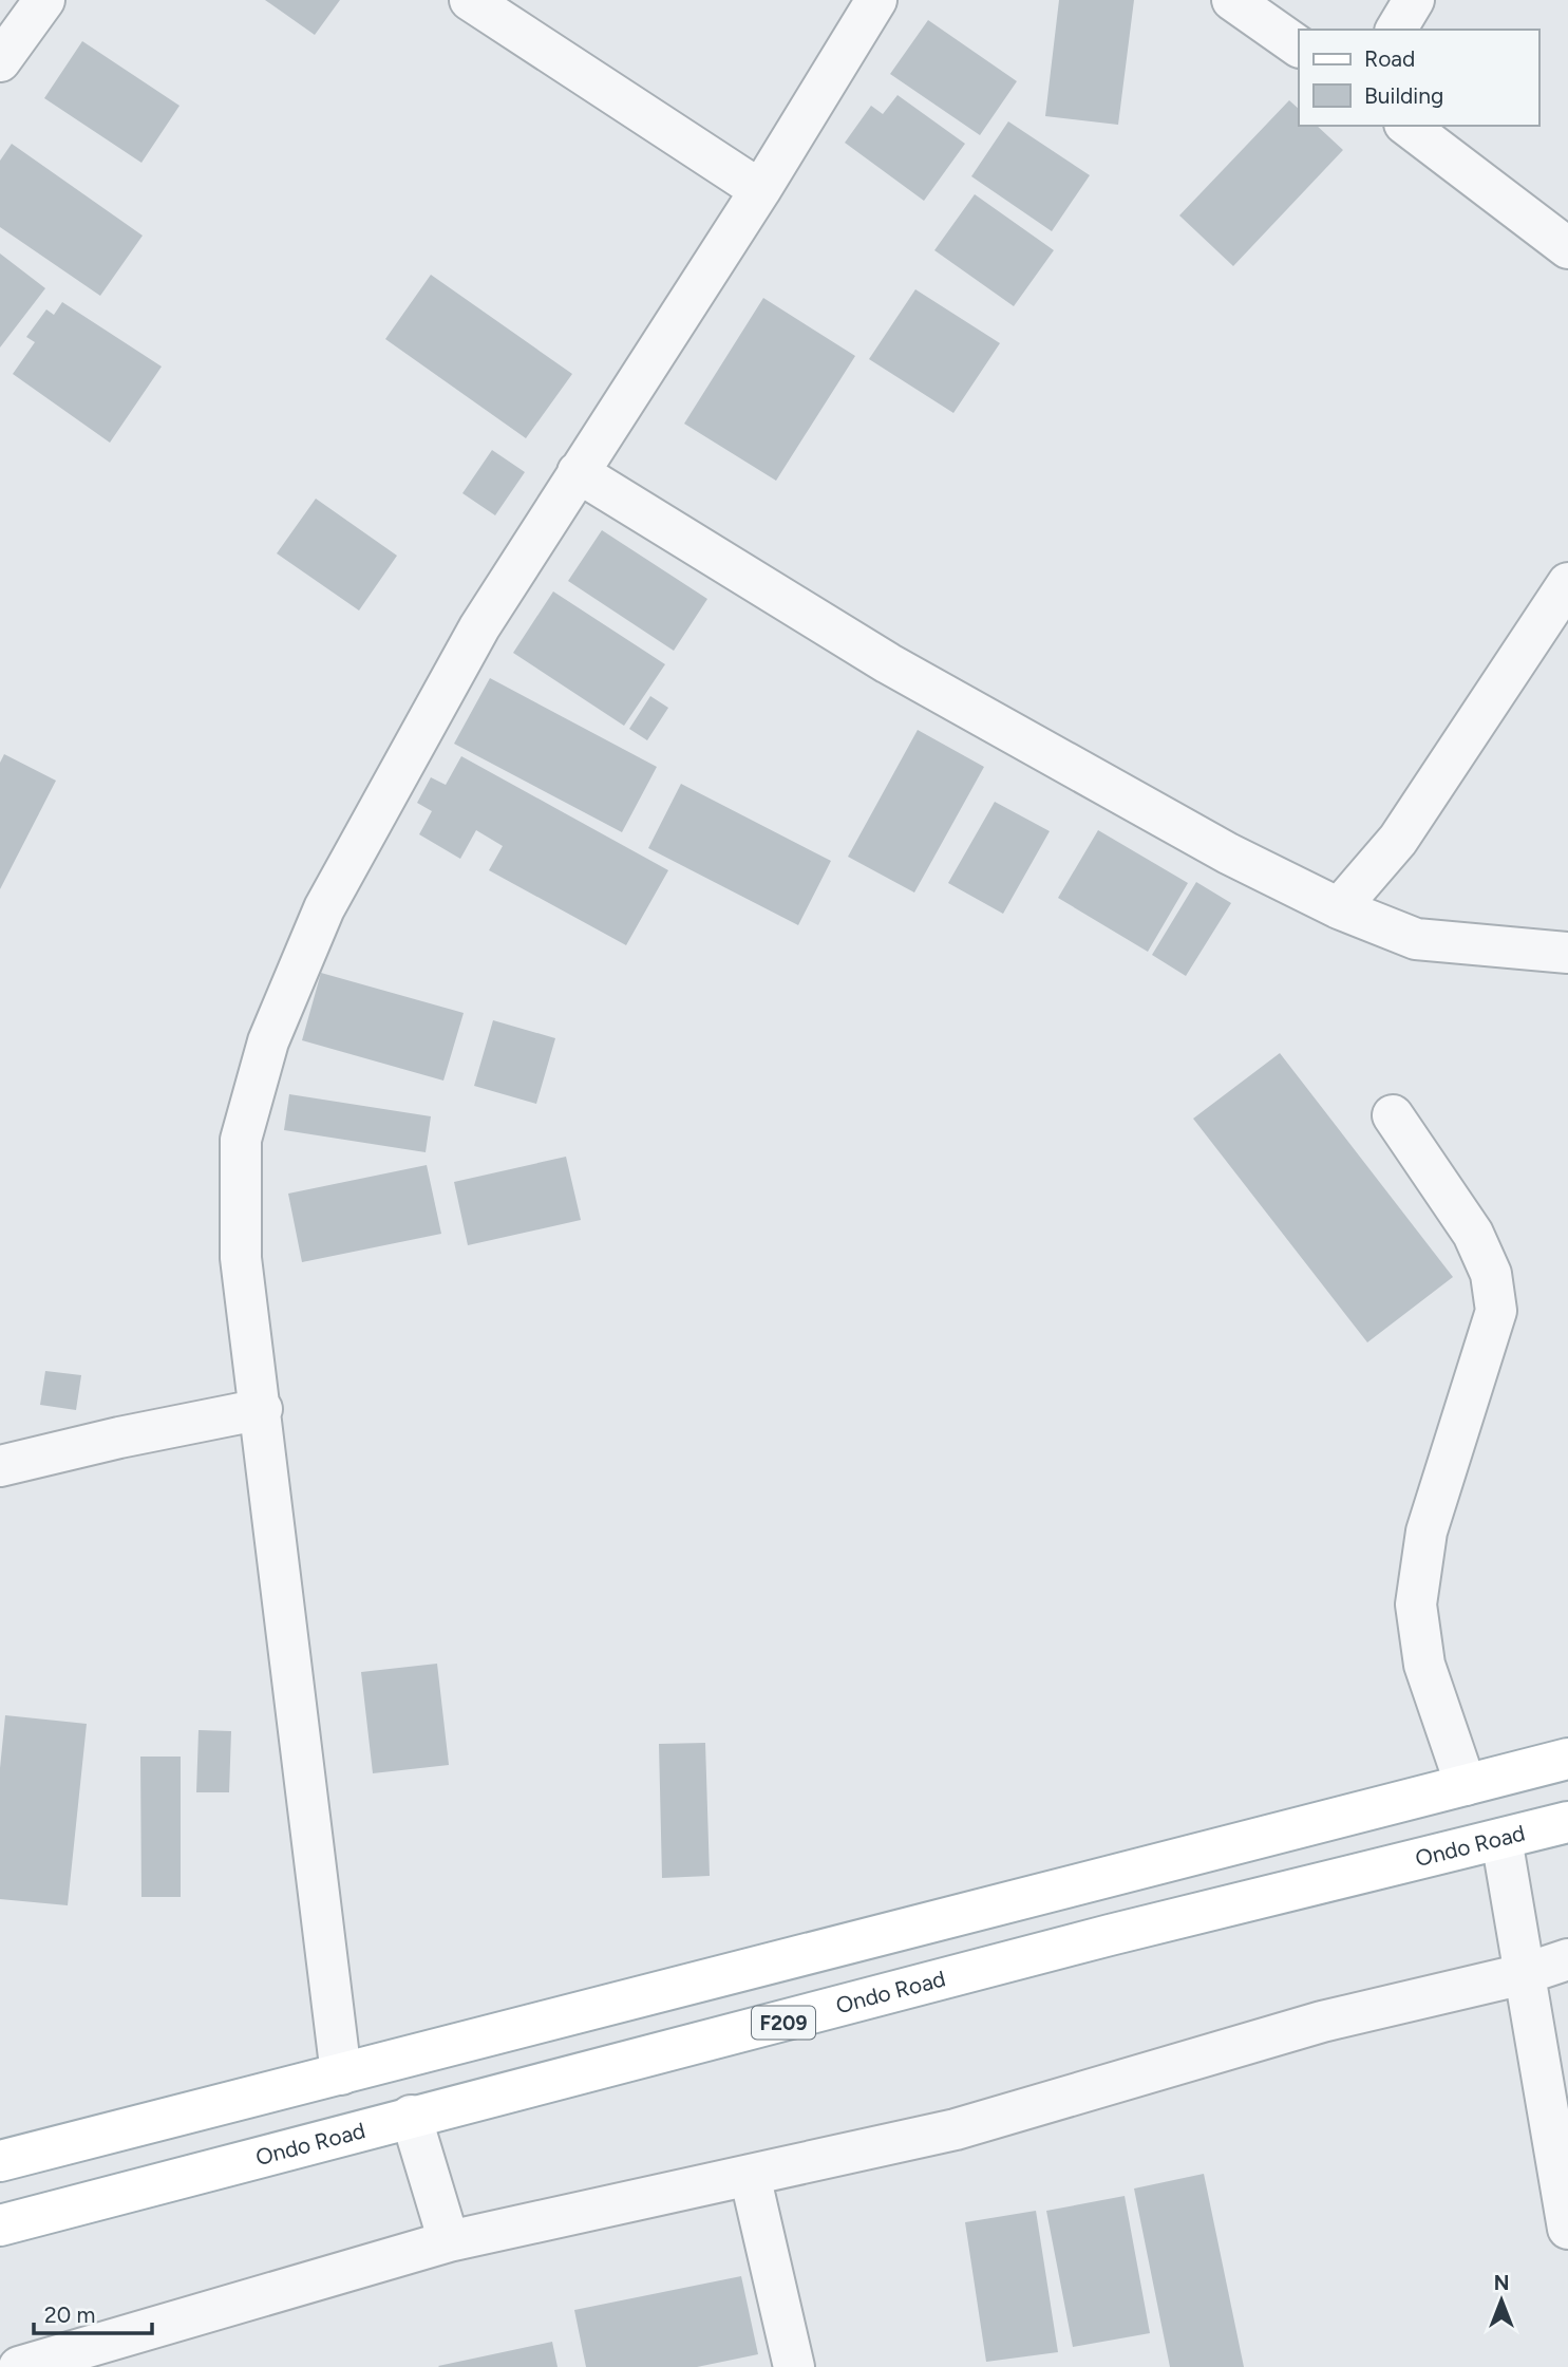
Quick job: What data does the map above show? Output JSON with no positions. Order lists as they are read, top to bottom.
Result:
{
  "streets": {
    "main road": ["Ondo Road", "F209"]
  },
  "legend": ["Road", "Building"],
  "scale_bar": "20 m",
  "north": "top"
}
